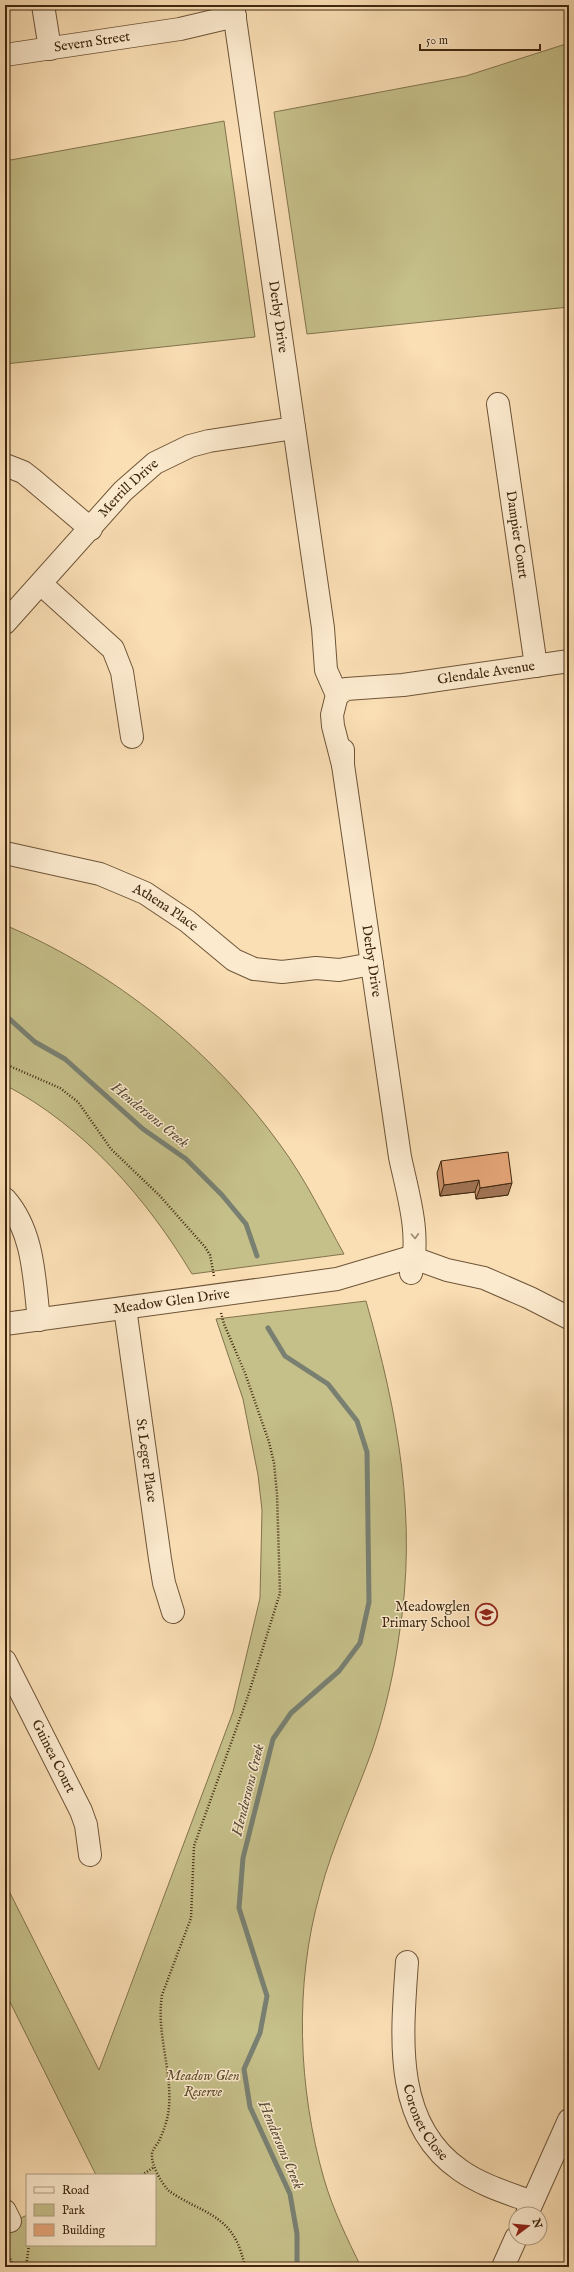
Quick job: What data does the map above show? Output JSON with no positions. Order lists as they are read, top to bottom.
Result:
{
  "streets": {
    "street": [
      "Severn Street",
      "Derby Drive",
      "Merrill Drive",
      "Dampier Court",
      "Glendale Avenue",
      "Athena Place",
      "Meadow Glen Drive",
      "St Leger Place",
      "Guinea Court",
      "Coronet Close"
    ]
  },
  "crossings": [
    ["Severn Street", "Derby Drive"],
    ["Derby Drive", "Merrill Drive"],
    ["Derby Drive", "Glendale Avenue"],
    ["Derby Drive", "Athena Place"],
    ["Derby Drive", "Meadow Glen Drive"],
    ["Dampier Court", "Glendale Avenue"],
    ["Meadow Glen Drive", "St Leger Place"]
  ],
  "water": ["Hendersons Creek"],
  "parks": ["Meadow Glen Reserve"],
  "places": {
    "school or university": ["Meadowglen Primary School"]
  },
  "legend": ["Road", "Park", "Building"],
  "scale_bar": "50 m",
  "north": "right"
}
